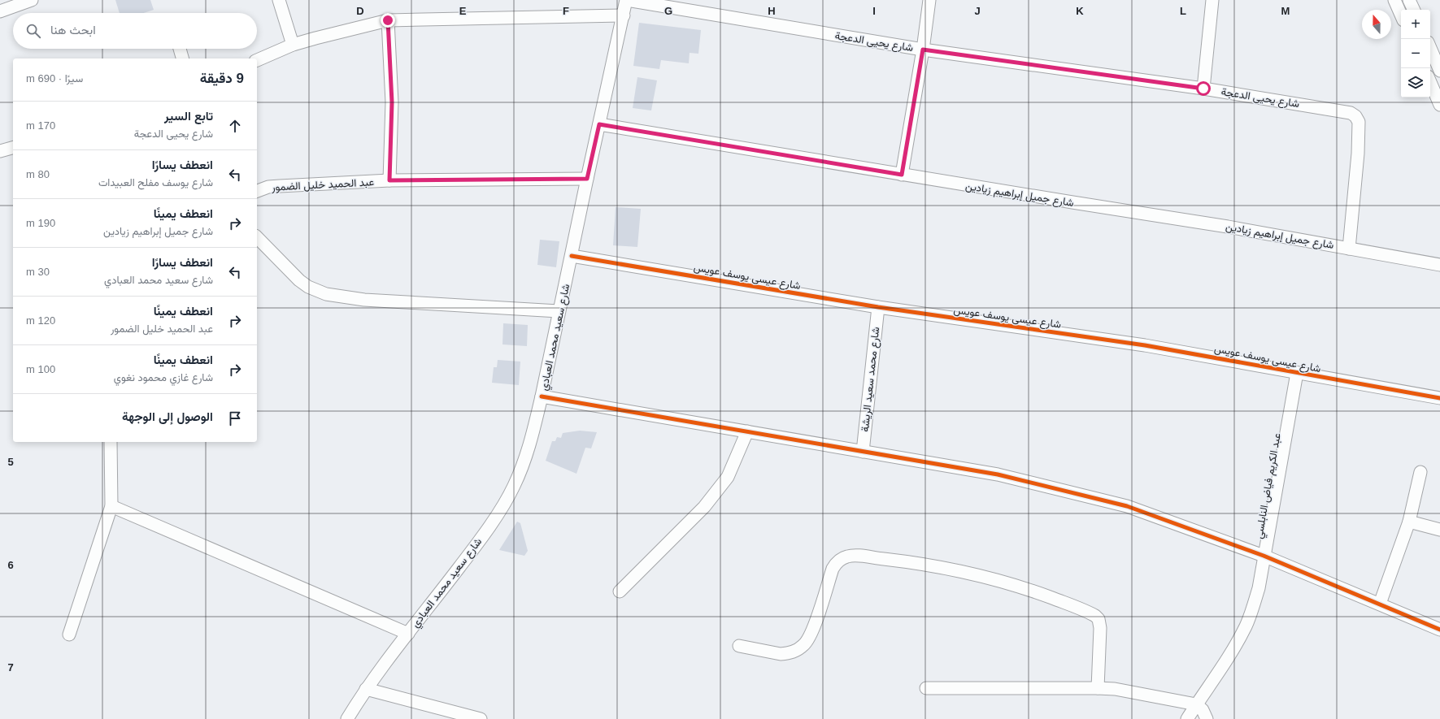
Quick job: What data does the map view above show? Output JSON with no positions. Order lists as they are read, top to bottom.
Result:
{
  "streets": {
    "street": [
      "شارع يحيى الدعجة",
      "عبد الحميد خليل الضمور",
      "شارع جميل إبراهيم زيادين",
      "شارع عيسى يوسف عويس",
      "شارع سعيد محمد العبادي",
      "شارع محمد سعيد الريشة",
      "عبد الكريم فياض النابلسي"
    ]
  },
  "crossings": [
    ["شارع يحيى الدعجة", "شارع جميل إبراهيم زيادين"],
    ["شارع يحيى الدعجة", "شارع سعيد محمد العبادي"],
    ["عبد الحميد خليل الضمور", "شارع سعيد محمد العبادي"],
    ["شارع جميل إبراهيم زيادين", "شارع سعيد محمد العبادي"],
    ["شارع عيسى يوسف عويس", "شارع سعيد محمد العبادي"],
    ["شارع عيسى يوسف عويس", "شارع محمد سعيد الريشة"],
    ["شارع عيسى يوسف عويس", "عبد الكريم فياض النابلسي"]
  ],
  "north": "top",
  "page": {
    "map_buttons": ["+", "−"],
    "search": "ابحث هنا",
    "heading": ["9 دقيقة", "سيرًا · 690 m"],
    "list": [
      ["تابع السير", "شارع يحيى الدعجة", "170 m"],
      ["انعطف يسارًا", "شارع يوسف مفلح العبيدات", "80 m"],
      ["انعطف يمينًا", "شارع جميل إبراهيم زيادين", "190 m"],
      ["انعطف يسارًا", "شارع سعيد محمد العبادي", "30 m"],
      ["انعطف يمينًا", "عبد الحميد خليل الضمور", "120 m"],
      ["انعطف يمينًا", "شارع غازي محمود نغوي", "100 m"],
      "الوصول إلى الوجهة"
    ]
  },
  "grid": {
    "columns": [
      "D",
      "E",
      "F",
      "G",
      "H",
      "I",
      "J",
      "K",
      "L",
      "M"
    ],
    "rows": ["5", "6", "7"]
  }
}
